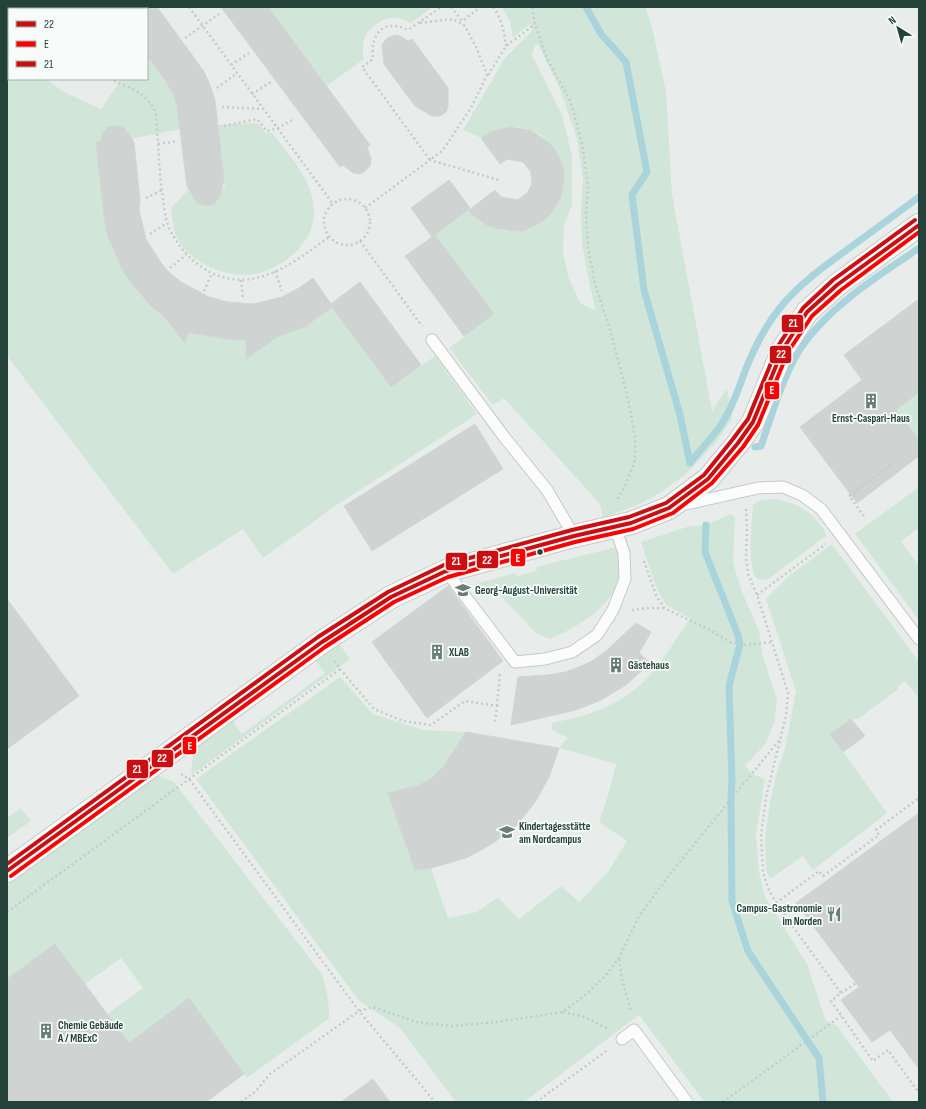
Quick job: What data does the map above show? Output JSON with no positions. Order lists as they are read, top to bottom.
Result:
{
  "places": {
    "building": [
      "Ernst-Caspari-Haus",
      "XLAB",
      "Gästehaus",
      "Chemie Gebäude A / MBExC"
    ],
    "school or university": ["Georg-August-Universität", "Kindertagesstätte am Nordcampus"],
    "restaurant": ["Campus-Gastronomie im Norden"]
  },
  "lines": ["transit line 21", "transit line 22", "transit line E"],
  "legend": ["22", "E", "21"],
  "north": "top left"
}
